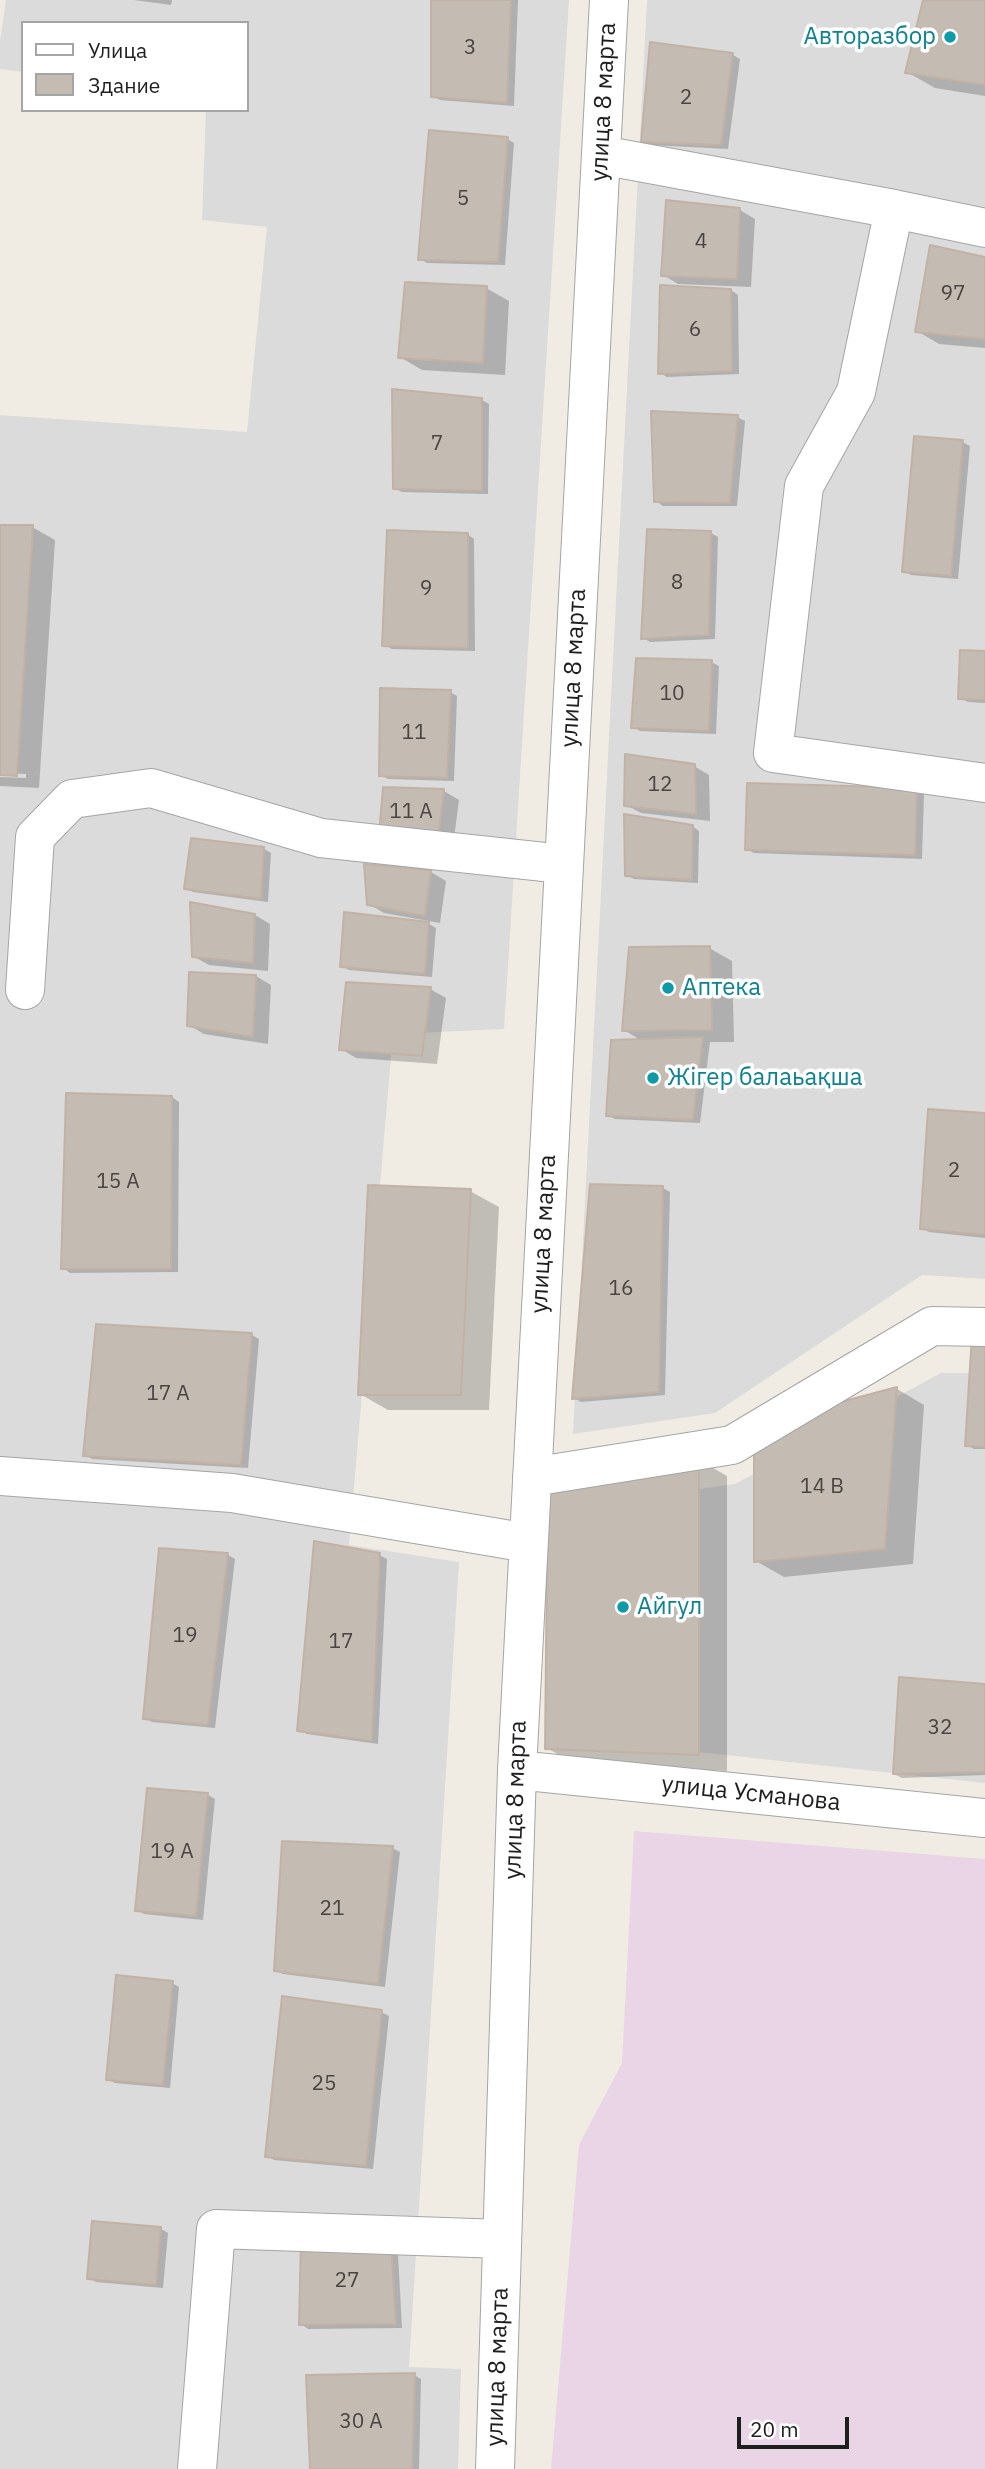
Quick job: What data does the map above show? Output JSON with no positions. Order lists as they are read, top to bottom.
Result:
{
  "streets": {
    "street": ["улица 8 марта", "улица Усманова"]
  },
  "crossings": [
    ["улица 8 марта", "улица Усманова"]
  ],
  "places": [
    "Авторазбор",
    "Аптека",
    "Жігер балаьақша",
    "Айгул"
  ],
  "house_numbers": [
    "3",
    "2",
    "5",
    "4",
    "97",
    "6",
    "7",
    "8",
    "9",
    "10",
    "11",
    "12",
    "11 А",
    "2",
    "15 А",
    "16",
    "17 А",
    "14 В",
    "19",
    "17",
    "32",
    "19 А",
    "21",
    "25",
    "27",
    "30 А"
  ],
  "legend": ["Улица", "Здание"],
  "scale_bar": "20 m"
}
